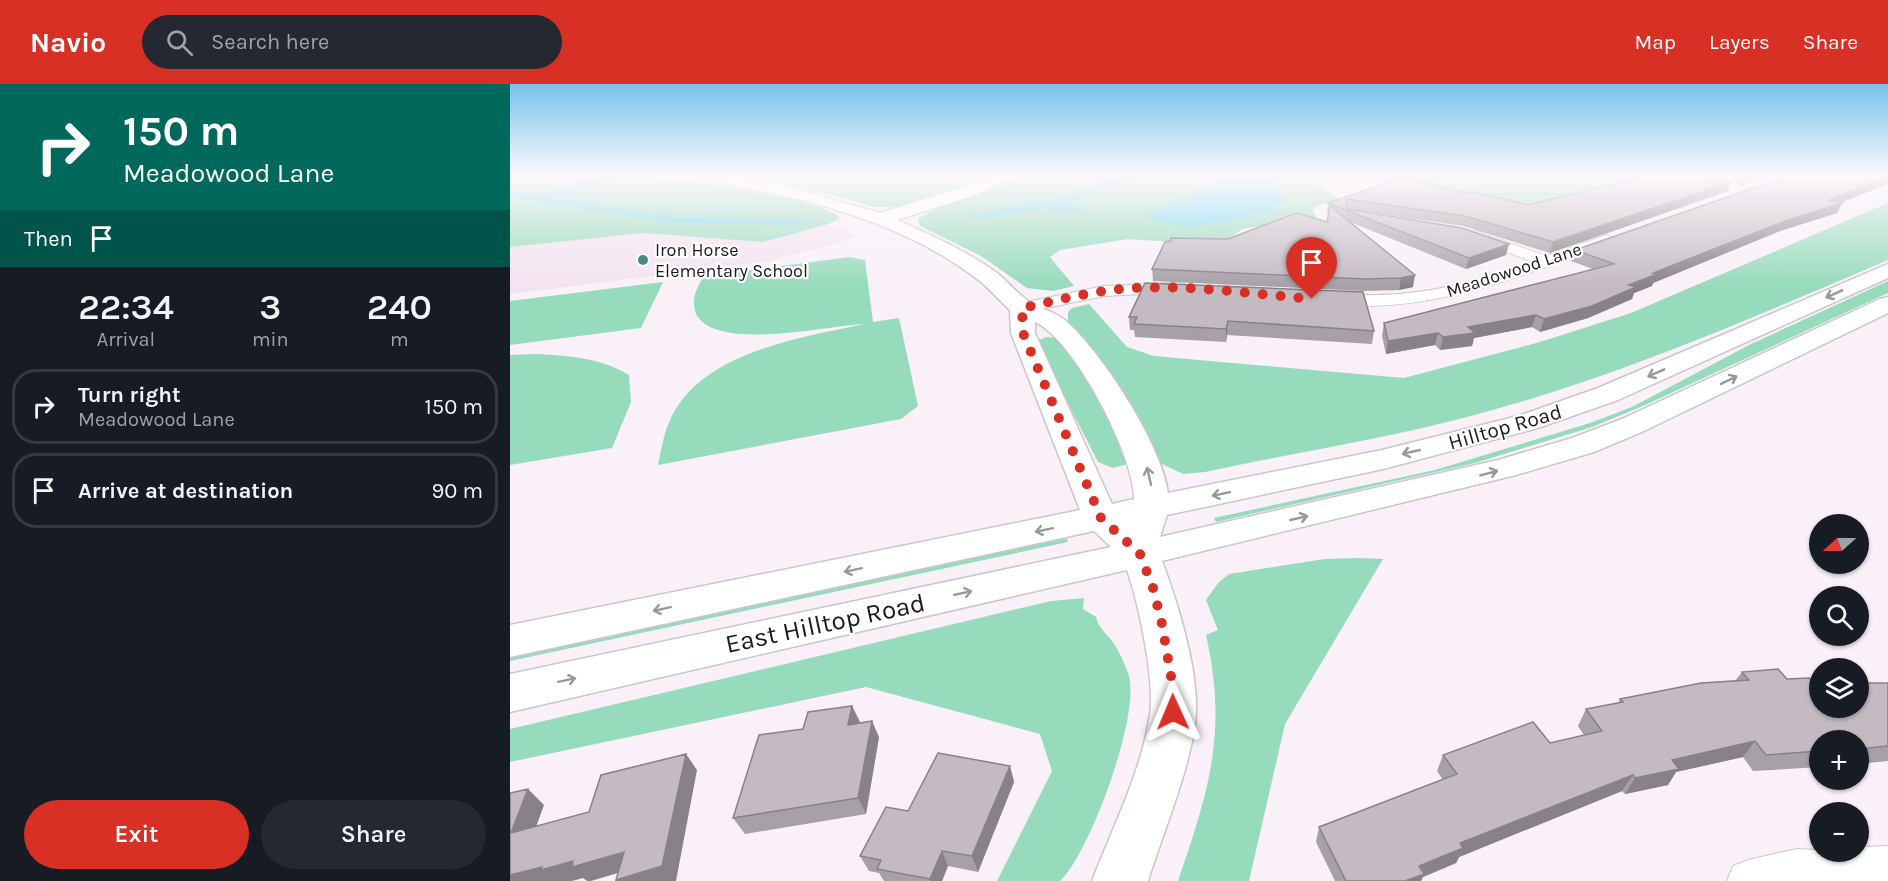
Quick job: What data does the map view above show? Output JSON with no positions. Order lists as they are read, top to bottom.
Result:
{
  "streets": {
    "main road": ["Hilltop Road", "East Hilltop Road"],
    "street": ["Meadowood Lane"]
  },
  "crossings": [
    ["Hilltop Road", "East Hilltop Road"]
  ],
  "places": ["Iron Horse Elementary School"],
  "north": "left",
  "page": {
    "header": "Navio",
    "search": "Search here",
    "nav": ["Map", "Layers", "Share"],
    "turn": ["150 m", "Meadowood Lane"],
    "then": "Then",
    "eta": [
      "22:34",
      "Arrival",
      "3",
      "min",
      "240",
      "m"
    ],
    "list": [
      {
        "name": "Turn right",
        "note": "Meadowood Lane",
        "value": "150 m"
      },
      {
        "name": "Arrive at destination",
        "value": "90 m"
      }
    ],
    "map_buttons": ["+", "−"],
    "buttons": ["Exit", "Share"]
  }
}
